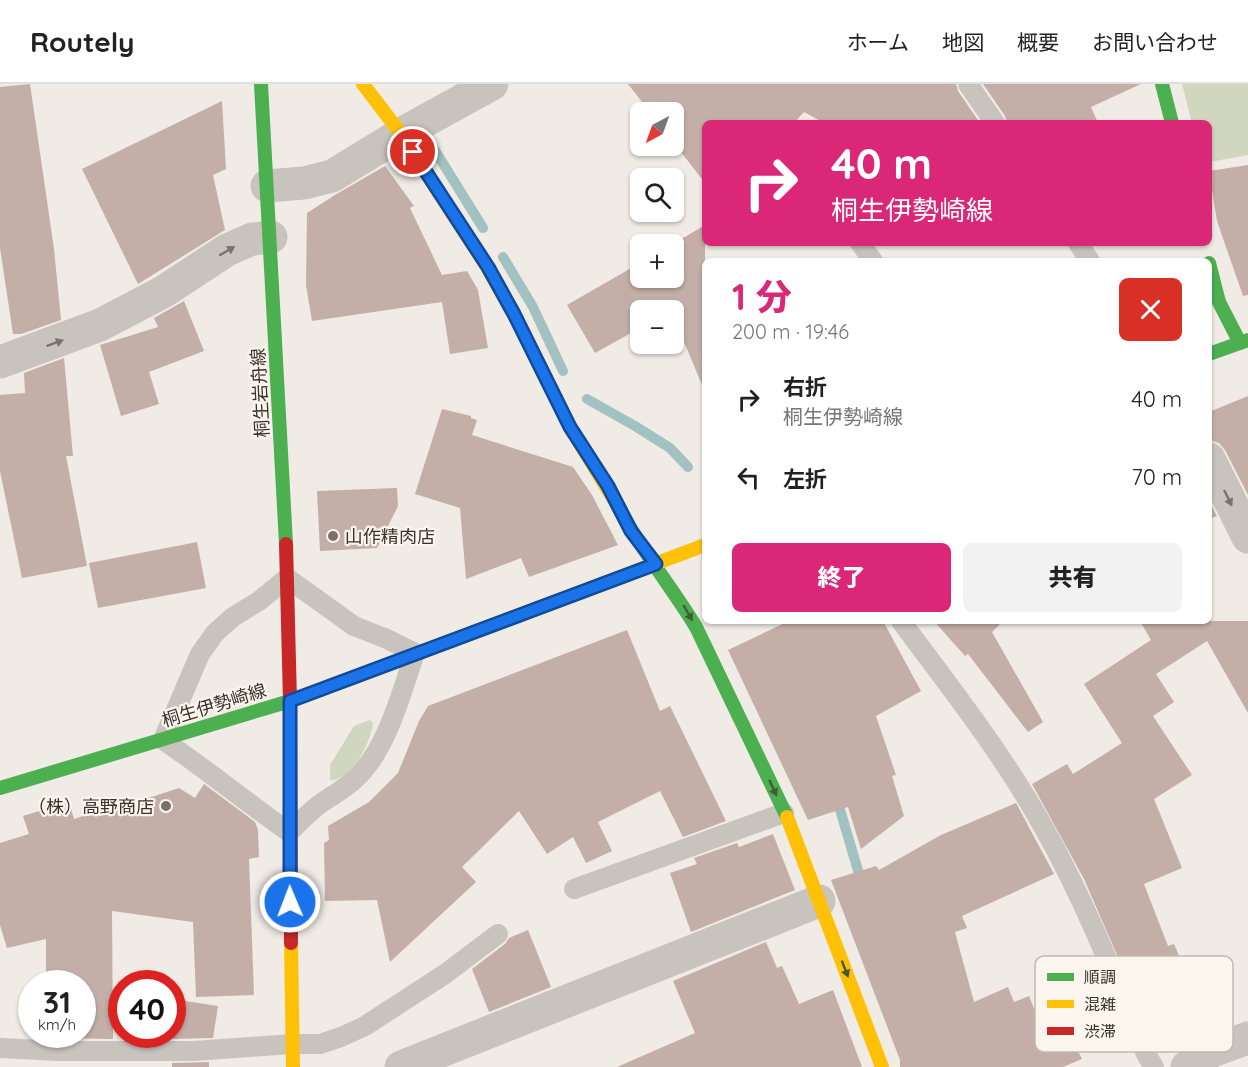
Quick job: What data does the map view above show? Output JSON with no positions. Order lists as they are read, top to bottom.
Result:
{
  "streets": {
    "street": ["桐生岩舟線", "桐生伊勢崎線"]
  },
  "crossings": [
    ["桐生岩舟線", "桐生伊勢崎線"]
  ],
  "places": ["山作精肉店", "（株）高野商店"],
  "legend": ["順調", "混雑", "渋滞"],
  "north": "bottom left",
  "page": {
    "header": "Routely",
    "nav": [
      "ホーム",
      "地図",
      "概要",
      "お問い合わせ"
    ],
    "map_buttons": ["+", "−"],
    "turn": ["40 m", "桐生伊勢崎線"],
    "heading": ["1 分", "200 m · 19:46"],
    "list": [
      {
        "name": "右折",
        "note": "桐生伊勢崎線",
        "value": "40 m"
      },
      {
        "name": "左折",
        "value": "70 m"
      }
    ],
    "buttons": ["終了", "共有"],
    "speed": "31 km/h",
    "limit": "40"
  }
}
